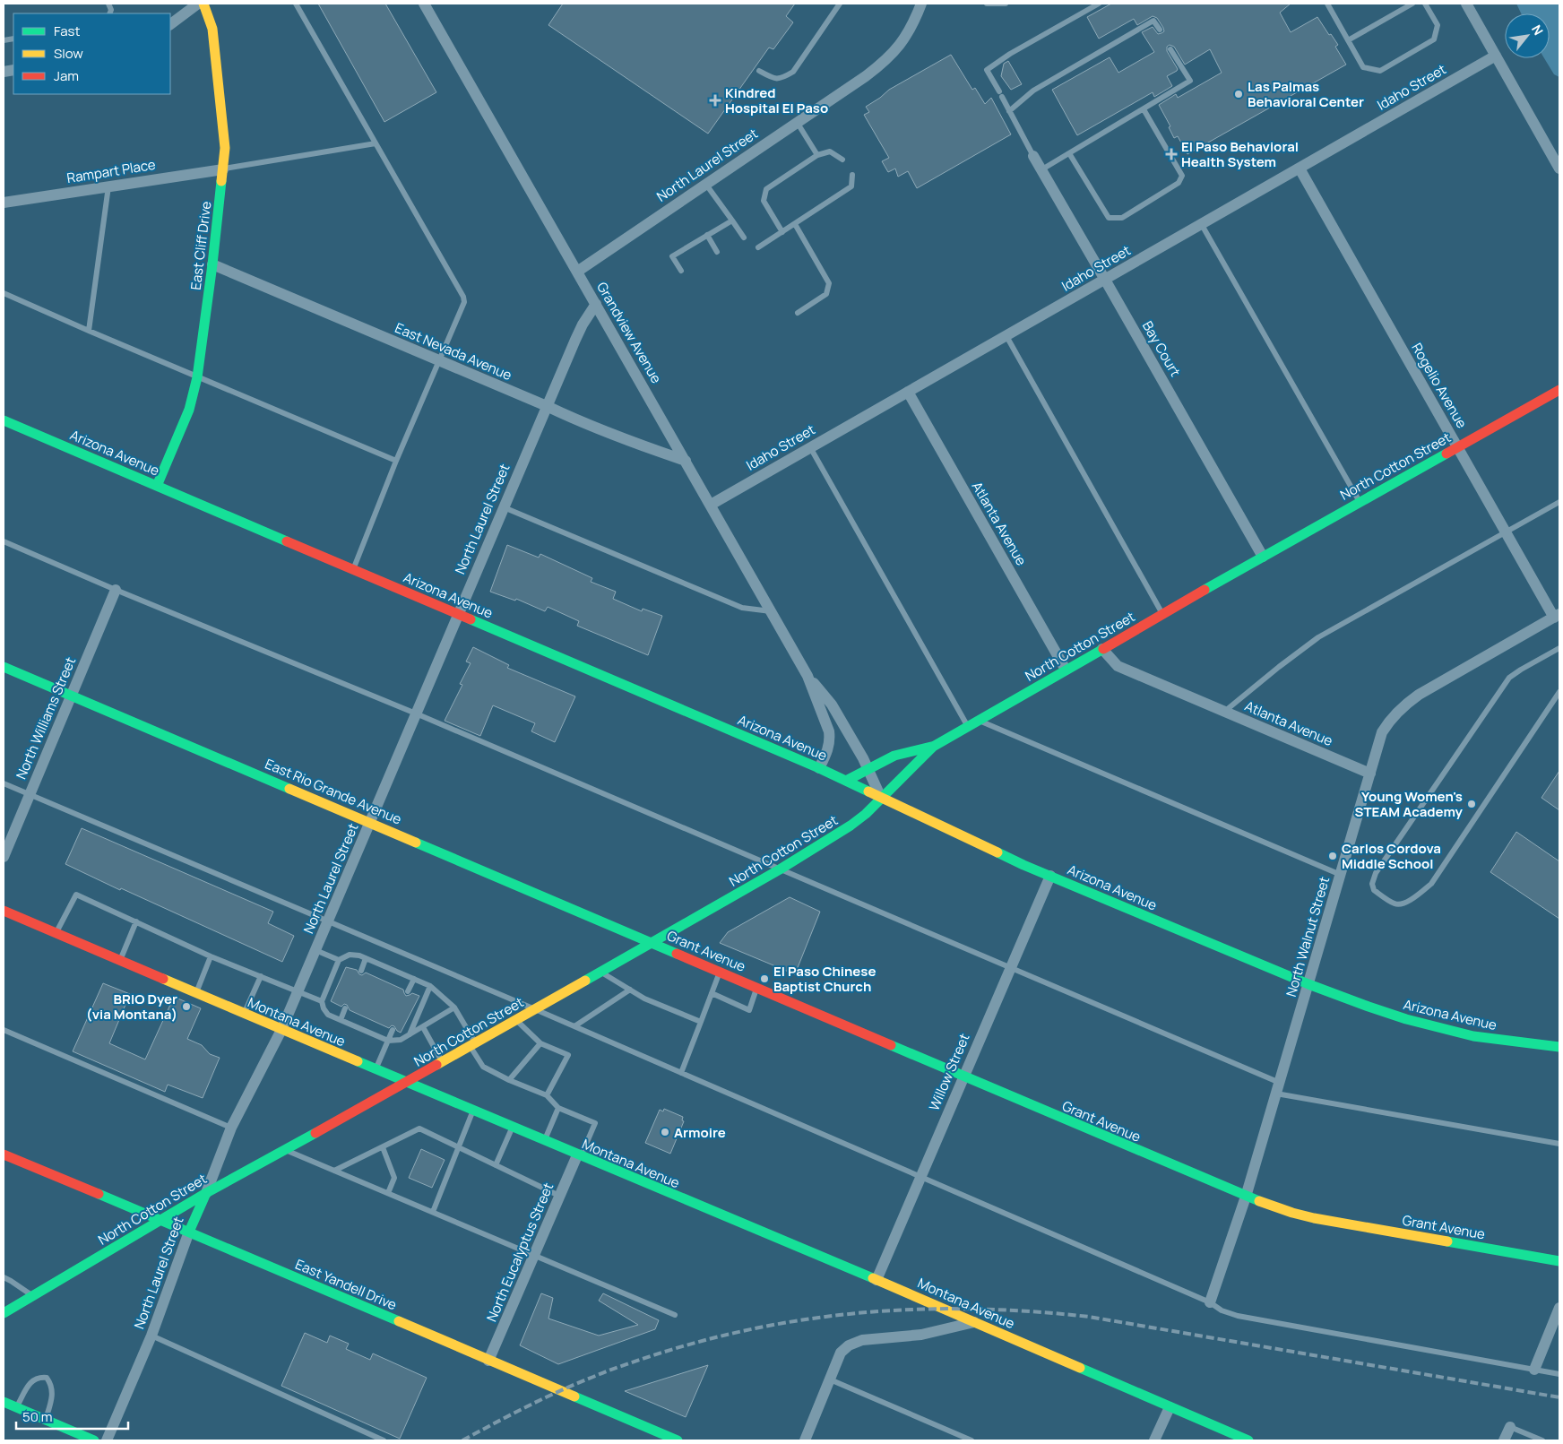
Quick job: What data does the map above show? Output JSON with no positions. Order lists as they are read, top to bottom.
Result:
{
  "streets": {
    "main road": [
      "North Laurel Street",
      "East Cliff Drive",
      "Arizona Avenue",
      "North Cotton Street",
      "East Rio Grande Avenue",
      "Grant Avenue",
      "Montana Avenue",
      "East Yandell Drive"
    ],
    "street": [
      "Idaho Street",
      "Rampart Place",
      "Grandview Avenue",
      "Bay Court",
      "East Nevada Avenue",
      "Rogelio Avenue",
      "Atlanta Avenue",
      "North Williams Street",
      "North Walnut Street",
      "Willow Street",
      "North Eucalyptus Street"
    ]
  },
  "crossings": [
    ["Idaho Street", "Grandview Avenue"],
    ["Idaho Street", "Bay Court"],
    ["Idaho Street", "Rogelio Avenue"],
    ["Idaho Street", "Atlanta Avenue"],
    ["North Laurel Street", "Grandview Avenue"],
    ["North Laurel Street", "East Nevada Avenue"],
    ["North Laurel Street", "Arizona Avenue"],
    ["North Laurel Street", "North Cotton Street"],
    ["North Laurel Street", "East Rio Grande Avenue"],
    ["North Laurel Street", "Montana Avenue"],
    ["North Laurel Street", "East Yandell Drive"],
    ["Rampart Place", "East Cliff Drive"],
    ["East Cliff Drive", "East Nevada Avenue"],
    ["East Cliff Drive", "Arizona Avenue"],
    ["Grandview Avenue", "East Nevada Avenue"],
    ["Grandview Avenue", "Arizona Avenue"],
    ["Grandview Avenue", "North Cotton Street"],
    ["Bay Court", "North Cotton Street"],
    ["Rogelio Avenue", "North Cotton Street"],
    ["Rogelio Avenue", "North Walnut Street"],
    ["Arizona Avenue", "North Cotton Street"],
    ["Arizona Avenue", "North Walnut Street"],
    ["Arizona Avenue", "Willow Street"],
    ["North Cotton Street", "Atlanta Avenue"],
    ["North Cotton Street", "East Rio Grande Avenue"],
    ["North Cotton Street", "Grant Avenue"],
    ["North Cotton Street", "Montana Avenue"],
    ["North Cotton Street", "East Yandell Drive"],
    ["Atlanta Avenue", "North Walnut Street"],
    ["North Williams Street", "East Rio Grande Avenue"],
    ["East Rio Grande Avenue", "Grant Avenue"],
    ["North Walnut Street", "Grant Avenue"],
    ["Grant Avenue", "Willow Street"],
    ["Montana Avenue", "Willow Street"],
    ["Montana Avenue", "North Eucalyptus Street"],
    ["North Eucalyptus Street", "East Yandell Drive"]
  ],
  "places": {
    "other": [
      "Las Palmas Behavioral Center",
      "Young Women's STEAM Academy",
      "Carlos Cordova Middle School",
      "El Paso Chinese Baptist Church",
      "BRIO Dyer (via Montana)",
      "Armoire"
    ],
    "health": ["Kindred Hospital El Paso", "El Paso Behavioral Health System"]
  },
  "legend": ["Fast", "Slow", "Jam"],
  "scale_bar": "50 m",
  "north": "top right"
}
